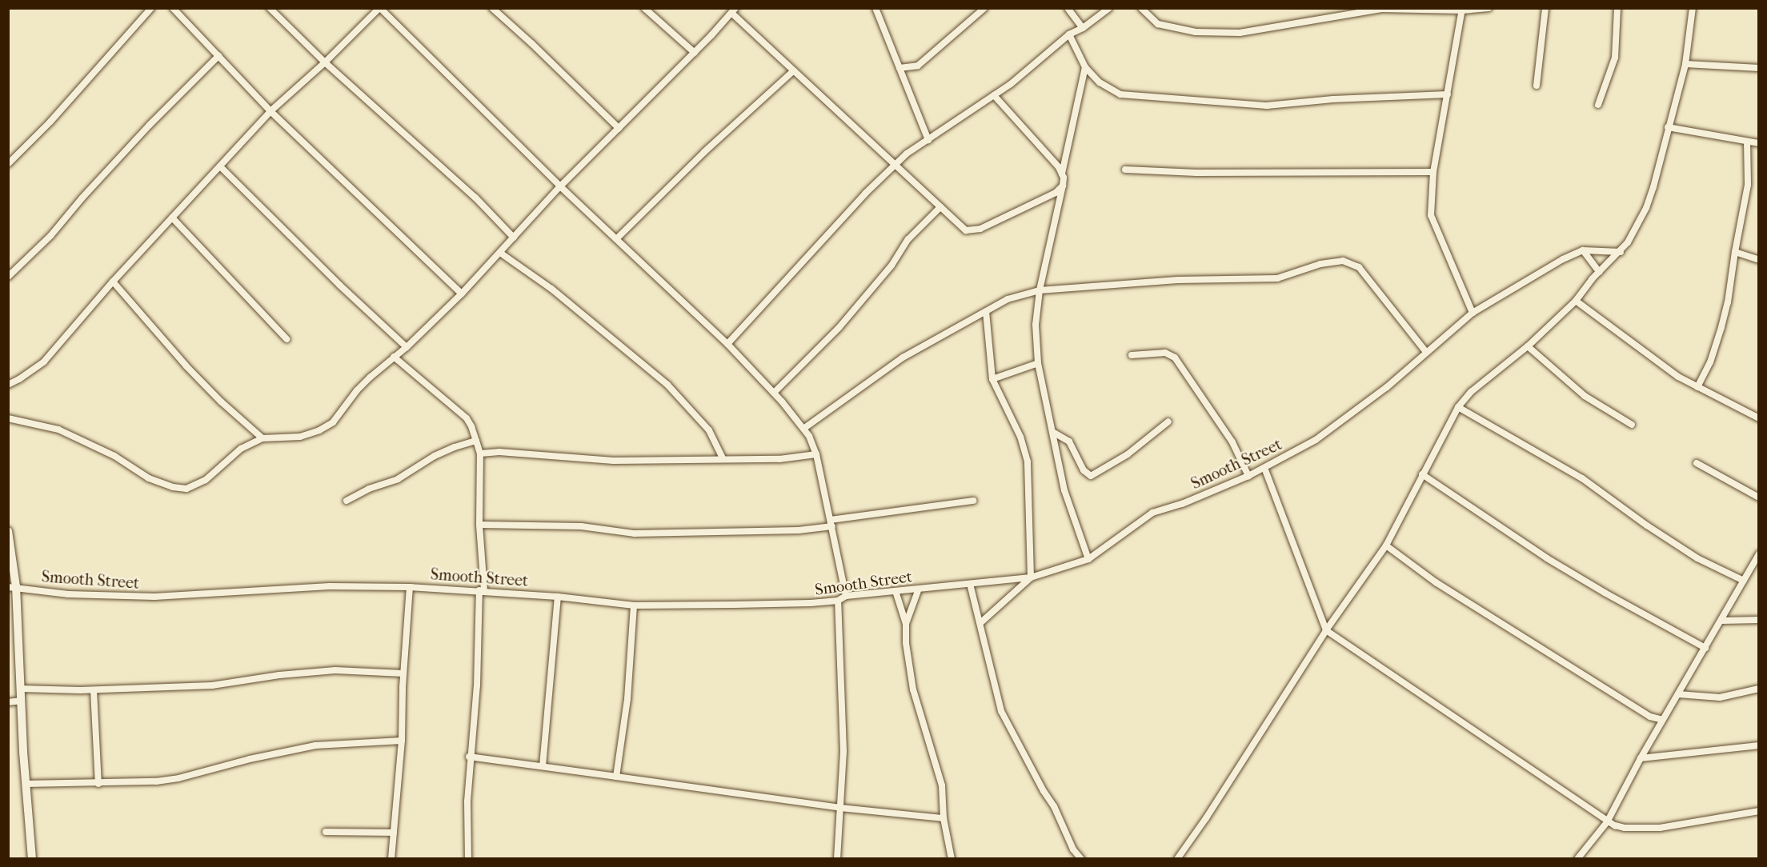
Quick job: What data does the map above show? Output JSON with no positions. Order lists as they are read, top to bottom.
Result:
{
  "streets": {
    "street": ["Smooth Street"]
  }
}
